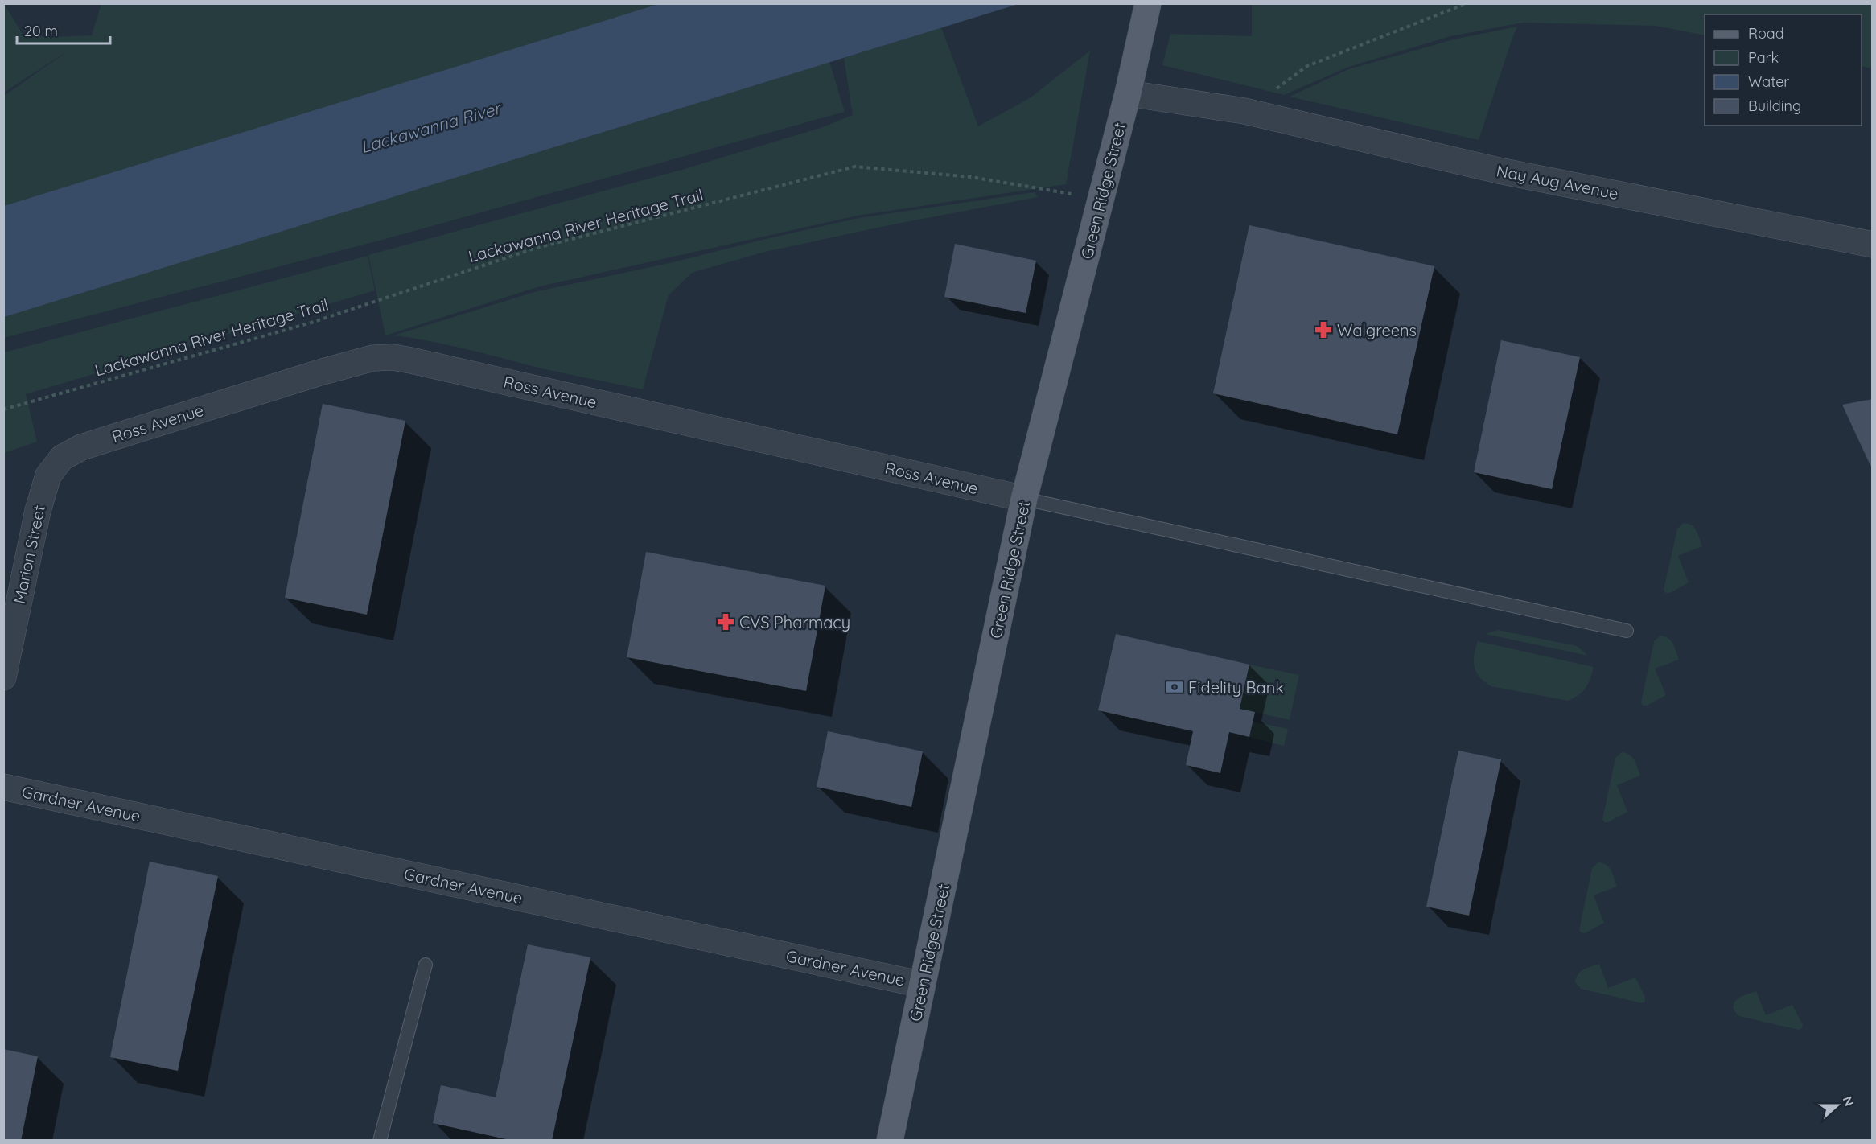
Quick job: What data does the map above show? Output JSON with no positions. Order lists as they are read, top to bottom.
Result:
{
  "streets": {
    "main road": ["Green Ridge Street"],
    "street": [
      "Nay Aug Avenue",
      "Ross Avenue",
      "Marion Street",
      "Gardner Avenue"
    ],
    "path": ["Lackawanna River Heritage Trail"]
  },
  "crossings": [
    ["Nay Aug Avenue", "Green Ridge Street"],
    ["Green Ridge Street", "Lackawanna River Heritage Trail"],
    ["Green Ridge Street", "Ross Avenue"],
    ["Green Ridge Street", "Gardner Avenue"],
    ["Ross Avenue", "Marion Street"]
  ],
  "water": ["Lackawanna River"],
  "places": {
    "pharmacy": ["Walgreens", "CVS Pharmacy"],
    "bank": ["Fidelity Bank"]
  },
  "legend": [
    "Road",
    "Park",
    "Water",
    "Building"
  ],
  "scale_bar": "20 m",
  "north": "right"
}
